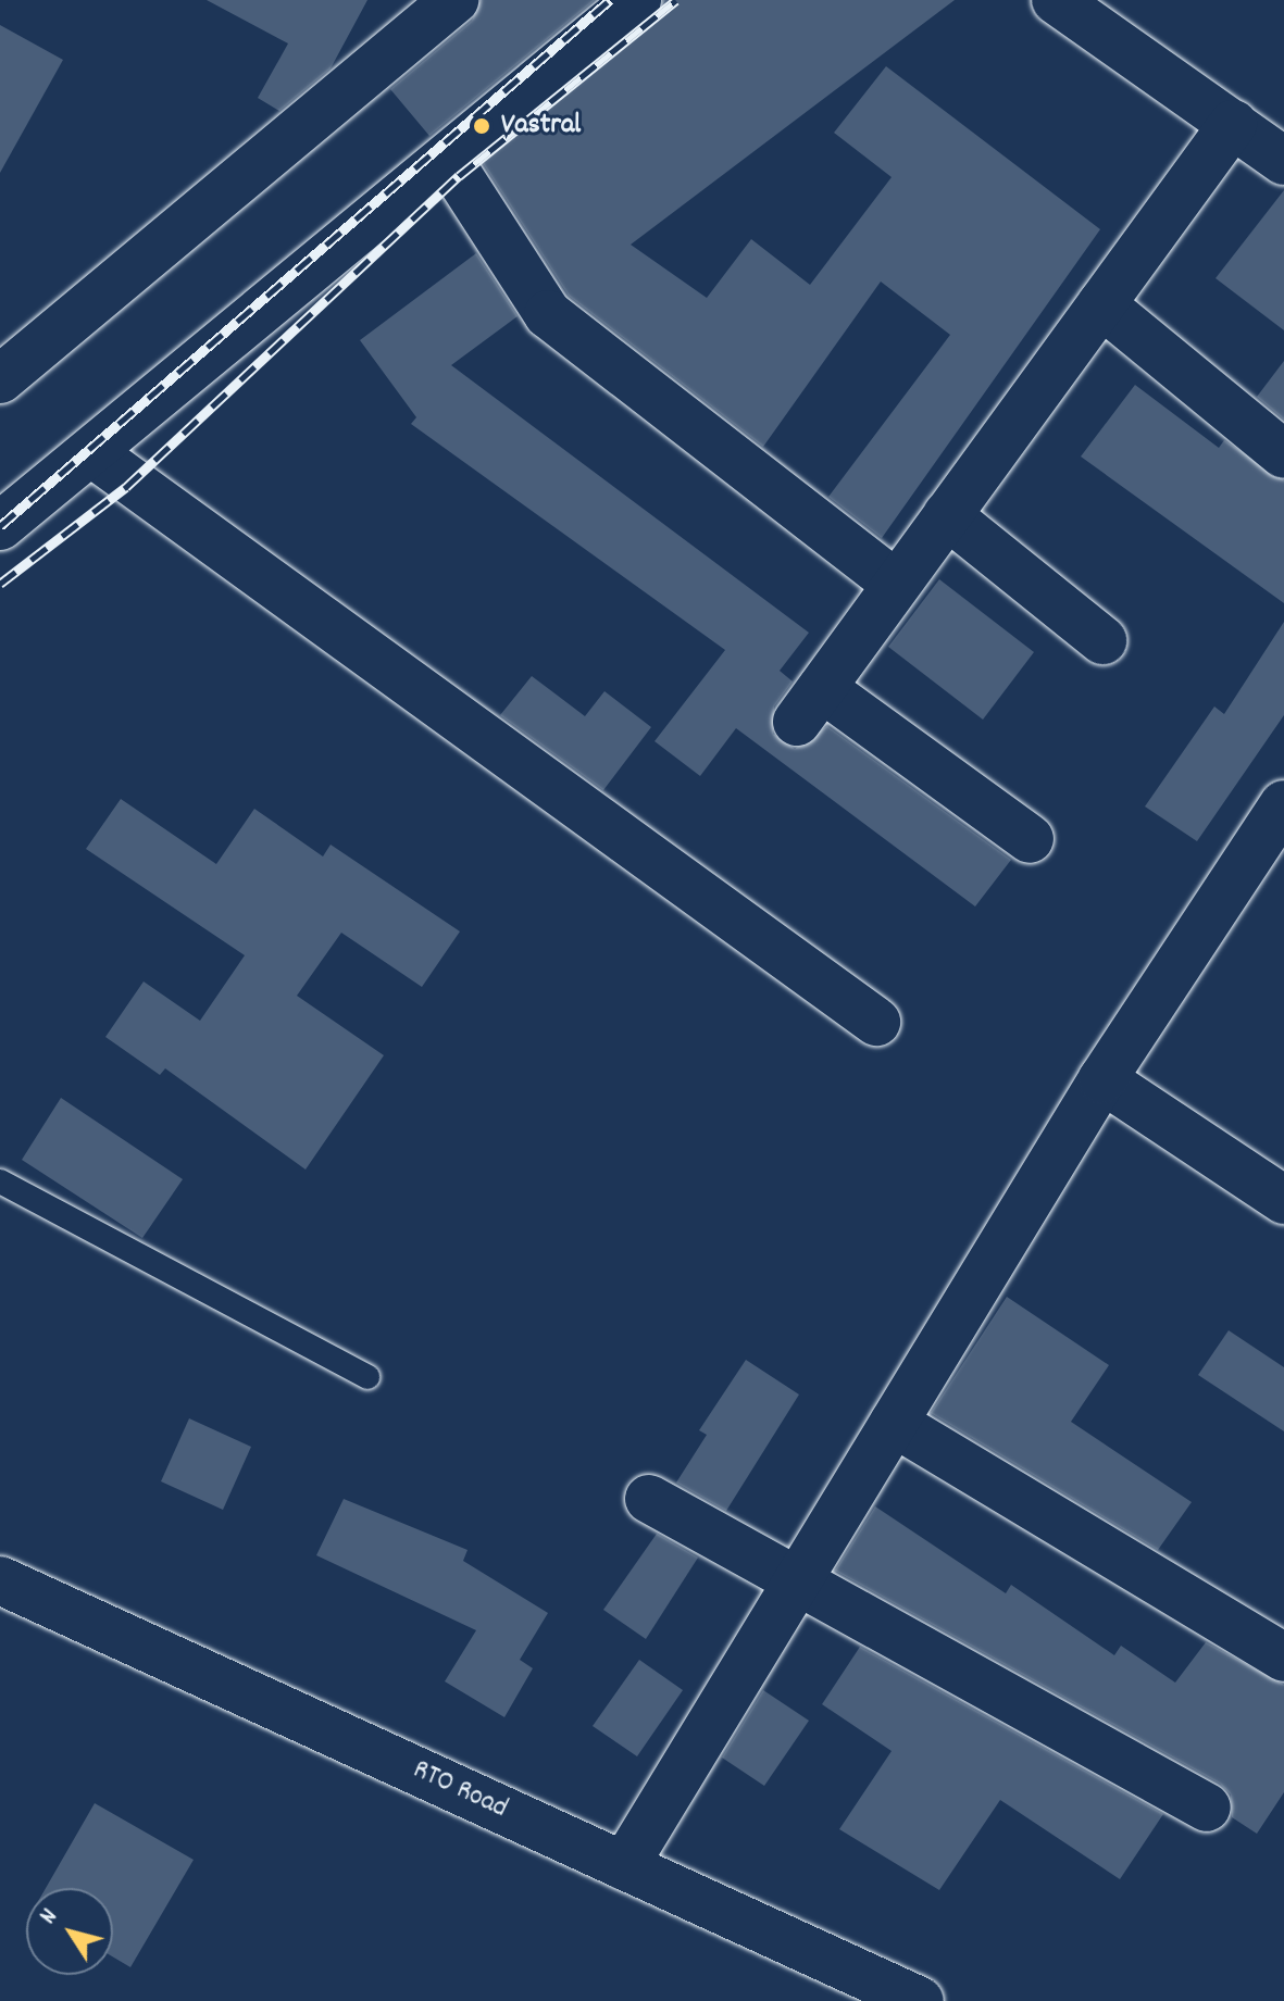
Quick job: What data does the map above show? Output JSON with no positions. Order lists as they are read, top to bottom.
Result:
{
  "streets": {
    "street": ["RTO Road"]
  },
  "places": ["Vastral"],
  "north": "top left"
}
